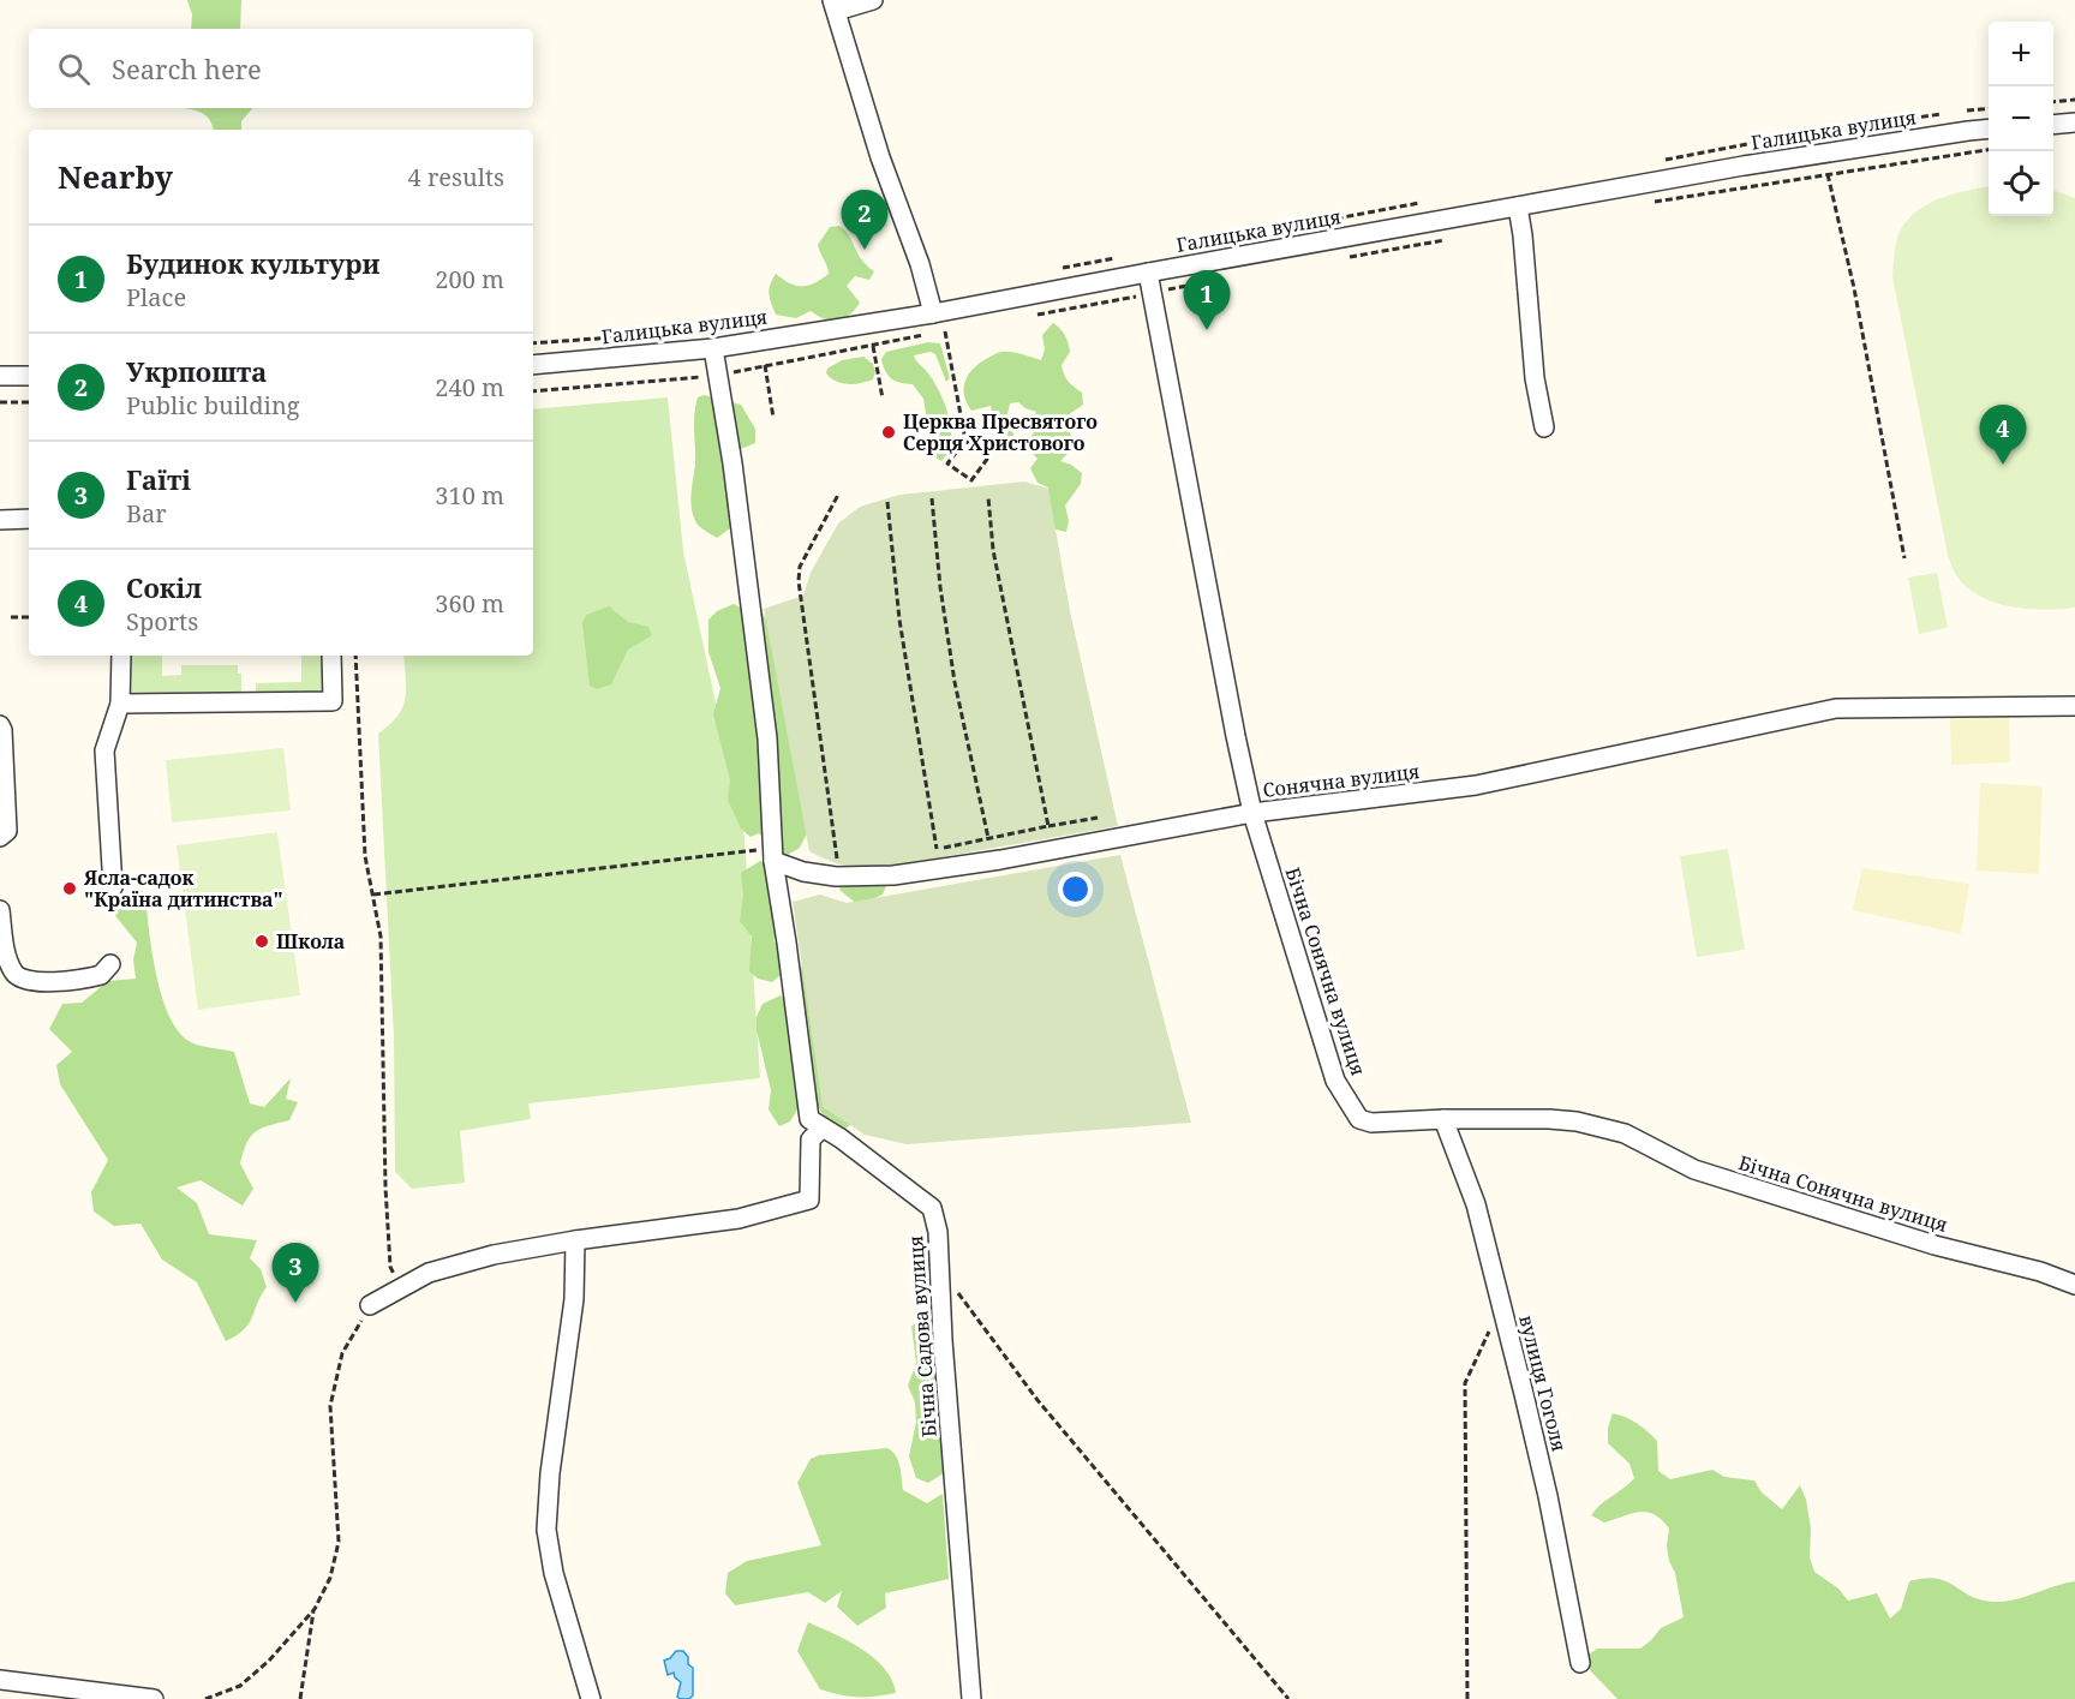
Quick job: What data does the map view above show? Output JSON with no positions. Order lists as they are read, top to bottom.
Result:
{
  "streets": {
    "street": [
      "Галицька вулиця",
      "Сонячна вулиця",
      "Бічна Сонячна вулиця",
      "Бічна Садова вулиця",
      "вулиця Гоголя"
    ]
  },
  "crossings": [
    ["Галицька вулиця", "Бічна Сонячна вулиця"],
    ["Галицька вулиця", "Бічна Садова вулиця"],
    ["Сонячна вулиця", "Бічна Сонячна вулиця"],
    ["Сонячна вулиця", "Бічна Садова вулиця"],
    ["Бічна Сонячна вулиця", "вулиця Гоголя"]
  ],
  "places": ["Церква Пресвятого Серця Христового", "Ясла-садок \"Країна дитинства\"", "Школа"],
  "page": {
    "map_buttons": ["+", "−"],
    "search": "Search here",
    "heading": ["Nearby", "4 results"],
    "pins": [
      "2",
      "1",
      "4",
      "3"
    ],
    "list": [
      {
        "mark": "1",
        "name": "Будинок культури",
        "note": "Place",
        "value": "200 m"
      },
      {
        "mark": "2",
        "name": "Укрпошта",
        "note": "Public building",
        "value": "240 m"
      },
      {
        "mark": "3",
        "name": "Гаїті",
        "note": "Bar",
        "value": "310 m"
      },
      {
        "mark": "4",
        "name": "Сокіл",
        "note": "Sports",
        "value": "360 m"
      }
    ]
  }
}
